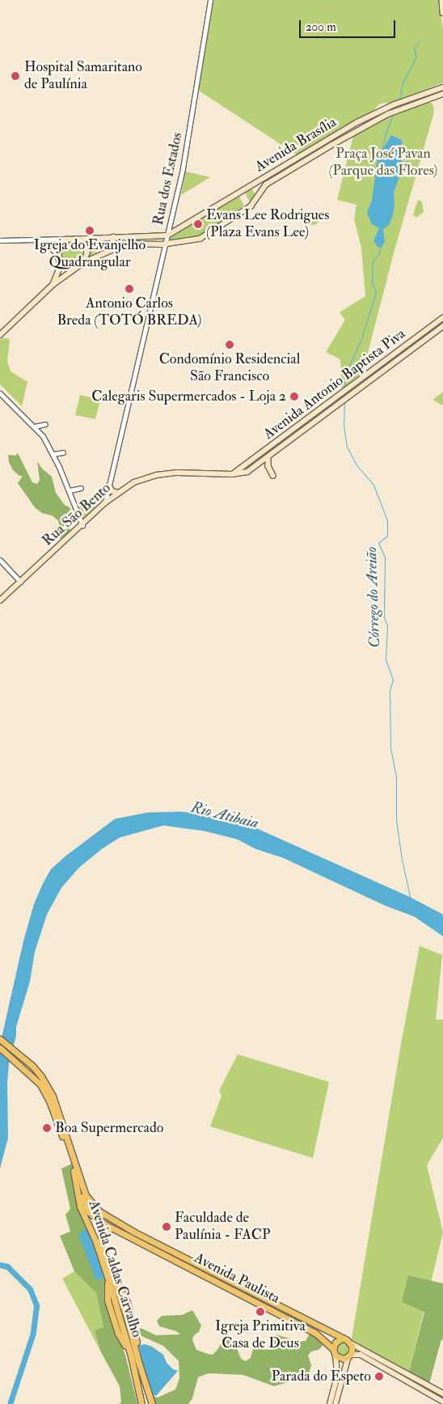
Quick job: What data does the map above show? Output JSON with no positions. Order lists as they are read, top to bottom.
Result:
{
  "streets": {
    "main road": [
      "Avenida Brasília",
      "Avenida Antonio Baptista Piva",
      "Rua São Bento",
      "Avenida Caldas Carvalho",
      "Avenida Paulista"
    ],
    "street": ["Rua dos Estados"]
  },
  "crossings": [
    ["Avenida Brasília", "Rua dos Estados"],
    ["Rua dos Estados", "Rua São Bento"],
    ["Avenida Antonio Baptista Piva", "Rua São Bento"],
    ["Avenida Caldas Carvalho", "Avenida Paulista"]
  ],
  "water": ["Córrego do Areião", "Rio Atibaia"],
  "parks": ["Praça José Pavan (Parque das Flores)"],
  "places": [
    "Hospital Samaritano de Paulínia",
    "Evans Lee Rodrigues (Plaza Evans Lee)",
    "Igreja do Evanjelho Quadrangular",
    "Antonio Carlos Breda (TOTÓ BREDA)",
    "Condomínio Residencial São Francisco",
    "Calegaris Supermercados - Loja 2",
    "Boa Supermercado",
    "Faculdade de Paulínia - FACP",
    "Igreja Primitiva Casa de Deus",
    "Parada do Espeto"
  ],
  "scale_bar": "200 m"
}
